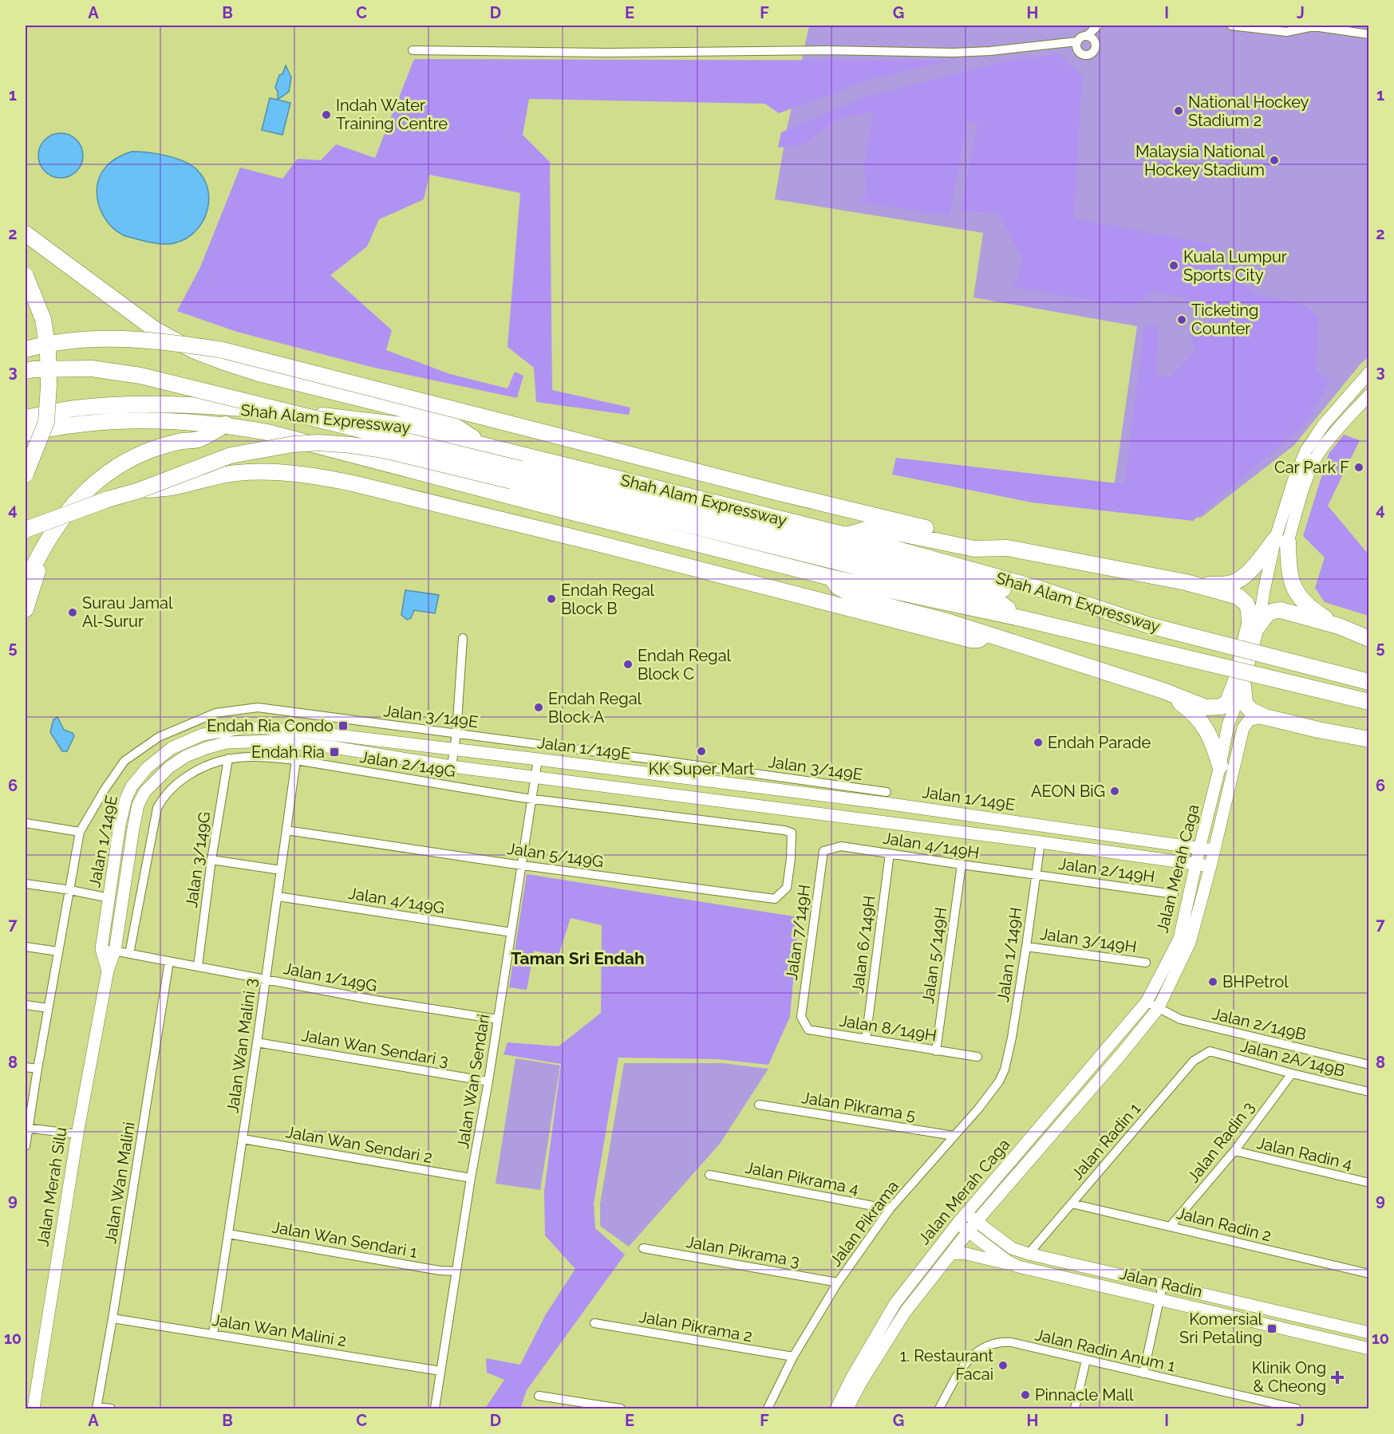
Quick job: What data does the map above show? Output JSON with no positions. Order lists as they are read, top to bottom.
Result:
{
  "streets": {
    "highway": ["Shah Alam Expressway"],
    "street": [
      "Jalan 3/149E",
      "Jalan 1/149E",
      "Jalan 2/149G",
      "Jalan 4/149H",
      "Jalan 5/149G",
      "Jalan 3/149G",
      "Jalan Merah Caga",
      "Jalan 2/149H",
      "Jalan 4/149G",
      "Jalan 7/149H",
      "Jalan 3/149H",
      "Jalan 6/149H",
      "Jalan 1/149H",
      "Jalan 5/149H",
      "Jalan 1/149G",
      "Jalan 2/149B",
      "Jalan 8/149H",
      "Jalan Wan Malini 3",
      "Jalan Wan Sendari 3",
      "Jalan 2A/149B",
      "Jalan Wan Sendari",
      "Jalan Pikrama 5",
      "Jalan Radin 1",
      "Jalan Radin 3",
      "Jalan Wan Sendari 2",
      "Jalan Radin 4",
      "Jalan Pikrama 4",
      "Jalan Wan Malini",
      "Jalan Merah Silu",
      "Jalan Pikrama",
      "Jalan Radin 2",
      "Jalan Wan Sendari 1",
      "Jalan Pikrama 3",
      "Jalan Radin",
      "Jalan Pikrama 2",
      "Jalan Wan Malini 2",
      "Jalan Radin Anum 1"
    ]
  },
  "crossings": [
    ["Jalan 1/149E", "Jalan Merah Caga"],
    ["Jalan 1/149E", "Jalan 1/149H"],
    ["Jalan 1/149E", "Jalan 1/149G"],
    ["Jalan 1/149E", "Jalan Wan Sendari"],
    ["Jalan 1/149E", "Jalan Merah Silu"],
    ["Jalan 2/149G", "Jalan 5/149G"],
    ["Jalan 2/149G", "Jalan 3/149G"],
    ["Jalan 2/149G", "Jalan 1/149G"],
    ["Jalan 2/149G", "Jalan Wan Malini 3"],
    ["Jalan 2/149G", "Jalan Wan Sendari"],
    ["Jalan 4/149H", "Jalan 2/149H"],
    ["Jalan 4/149H", "Jalan 7/149H"],
    ["Jalan 4/149H", "Jalan 6/149H"],
    ["Jalan 4/149H", "Jalan 1/149H"],
    ["Jalan 4/149H", "Jalan 5/149H"],
    ["Jalan 5/149G", "Jalan Wan Malini 3"],
    ["Jalan 5/149G", "Jalan Wan Sendari"],
    ["Jalan 3/149G", "Jalan 1/149G"],
    ["Jalan Merah Caga", "Jalan 2/149B"],
    ["Jalan Merah Caga", "Jalan Radin"],
    ["Jalan 2/149H", "Jalan 1/149H"],
    ["Jalan 4/149G", "Jalan Wan Malini 3"],
    ["Jalan 4/149G", "Jalan Wan Sendari"],
    ["Jalan 7/149H", "Jalan 8/149H"],
    ["Jalan 3/149H", "Jalan 1/149H"],
    ["Jalan 6/149H", "Jalan 8/149H"],
    ["Jalan 1/149H", "Jalan Pikrama"],
    ["Jalan 5/149H", "Jalan 8/149H"],
    ["Jalan 1/149G", "Jalan Wan Malini 3"],
    ["Jalan 1/149G", "Jalan Wan Sendari"],
    ["Jalan 1/149G", "Jalan Wan Malini"],
    ["Jalan 1/149G", "Jalan Merah Silu"],
    ["Jalan Wan Malini 3", "Jalan Wan Sendari 3"],
    ["Jalan Wan Malini 3", "Jalan Wan Sendari 2"],
    ["Jalan Wan Malini 3", "Jalan Wan Sendari 1"],
    ["Jalan Wan Malini 3", "Jalan Wan Malini 2"],
    ["Jalan Wan Sendari 3", "Jalan Wan Sendari"],
    ["Jalan 2A/149B", "Jalan Radin 1"],
    ["Jalan 2A/149B", "Jalan Radin 3"],
    ["Jalan Wan Sendari", "Jalan Wan Sendari 2"],
    ["Jalan Wan Sendari", "Jalan Wan Sendari 1"],
    ["Jalan Wan Sendari", "Jalan Wan Malini 2"],
    ["Jalan Pikrama 5", "Jalan Pikrama"],
    ["Jalan Radin 1", "Jalan Radin 2"],
    ["Jalan Radin 1", "Jalan Radin"],
    ["Jalan Radin 3", "Jalan Radin 4"],
    ["Jalan Radin 3", "Jalan Radin 2"],
    ["Jalan Pikrama 4", "Jalan Pikrama"],
    ["Jalan Wan Malini", "Jalan Wan Malini 2"],
    ["Jalan Pikrama", "Jalan Pikrama 3"],
    ["Jalan Pikrama", "Jalan Pikrama 2"]
  ],
  "districts": ["Taman Sri Endah"],
  "places": {
    "other": [
      "National Hockey Stadium 2",
      "Indah Water Training Centre",
      "Malaysia National Hockey Stadium",
      "Kuala Lumpur Sports City",
      "Ticketing Counter",
      "Car Park F",
      "Endah Regal Block B",
      "Surau Jamal Al-Surur",
      "Endah Regal Block C",
      "Endah Regal Block A",
      "Endah Parade",
      "KK Super Mart",
      "AEON BiG",
      "BHPetrol",
      "1. Restaurant Facai",
      "Pinnacle Mall"
    ],
    "transit": ["Endah Ria Condo", "Endah Ria", "Komersial Sri Petaling"],
    "health": ["Klinik Ong & Cheong"]
  },
  "grid": {
    "columns": [
      "A",
      "B",
      "C",
      "D",
      "E",
      "F",
      "G",
      "H",
      "I",
      "J"
    ],
    "rows": [
      "1",
      "2",
      "3",
      "4",
      "5",
      "6",
      "7",
      "8",
      "9",
      "10"
    ]
  }
}
